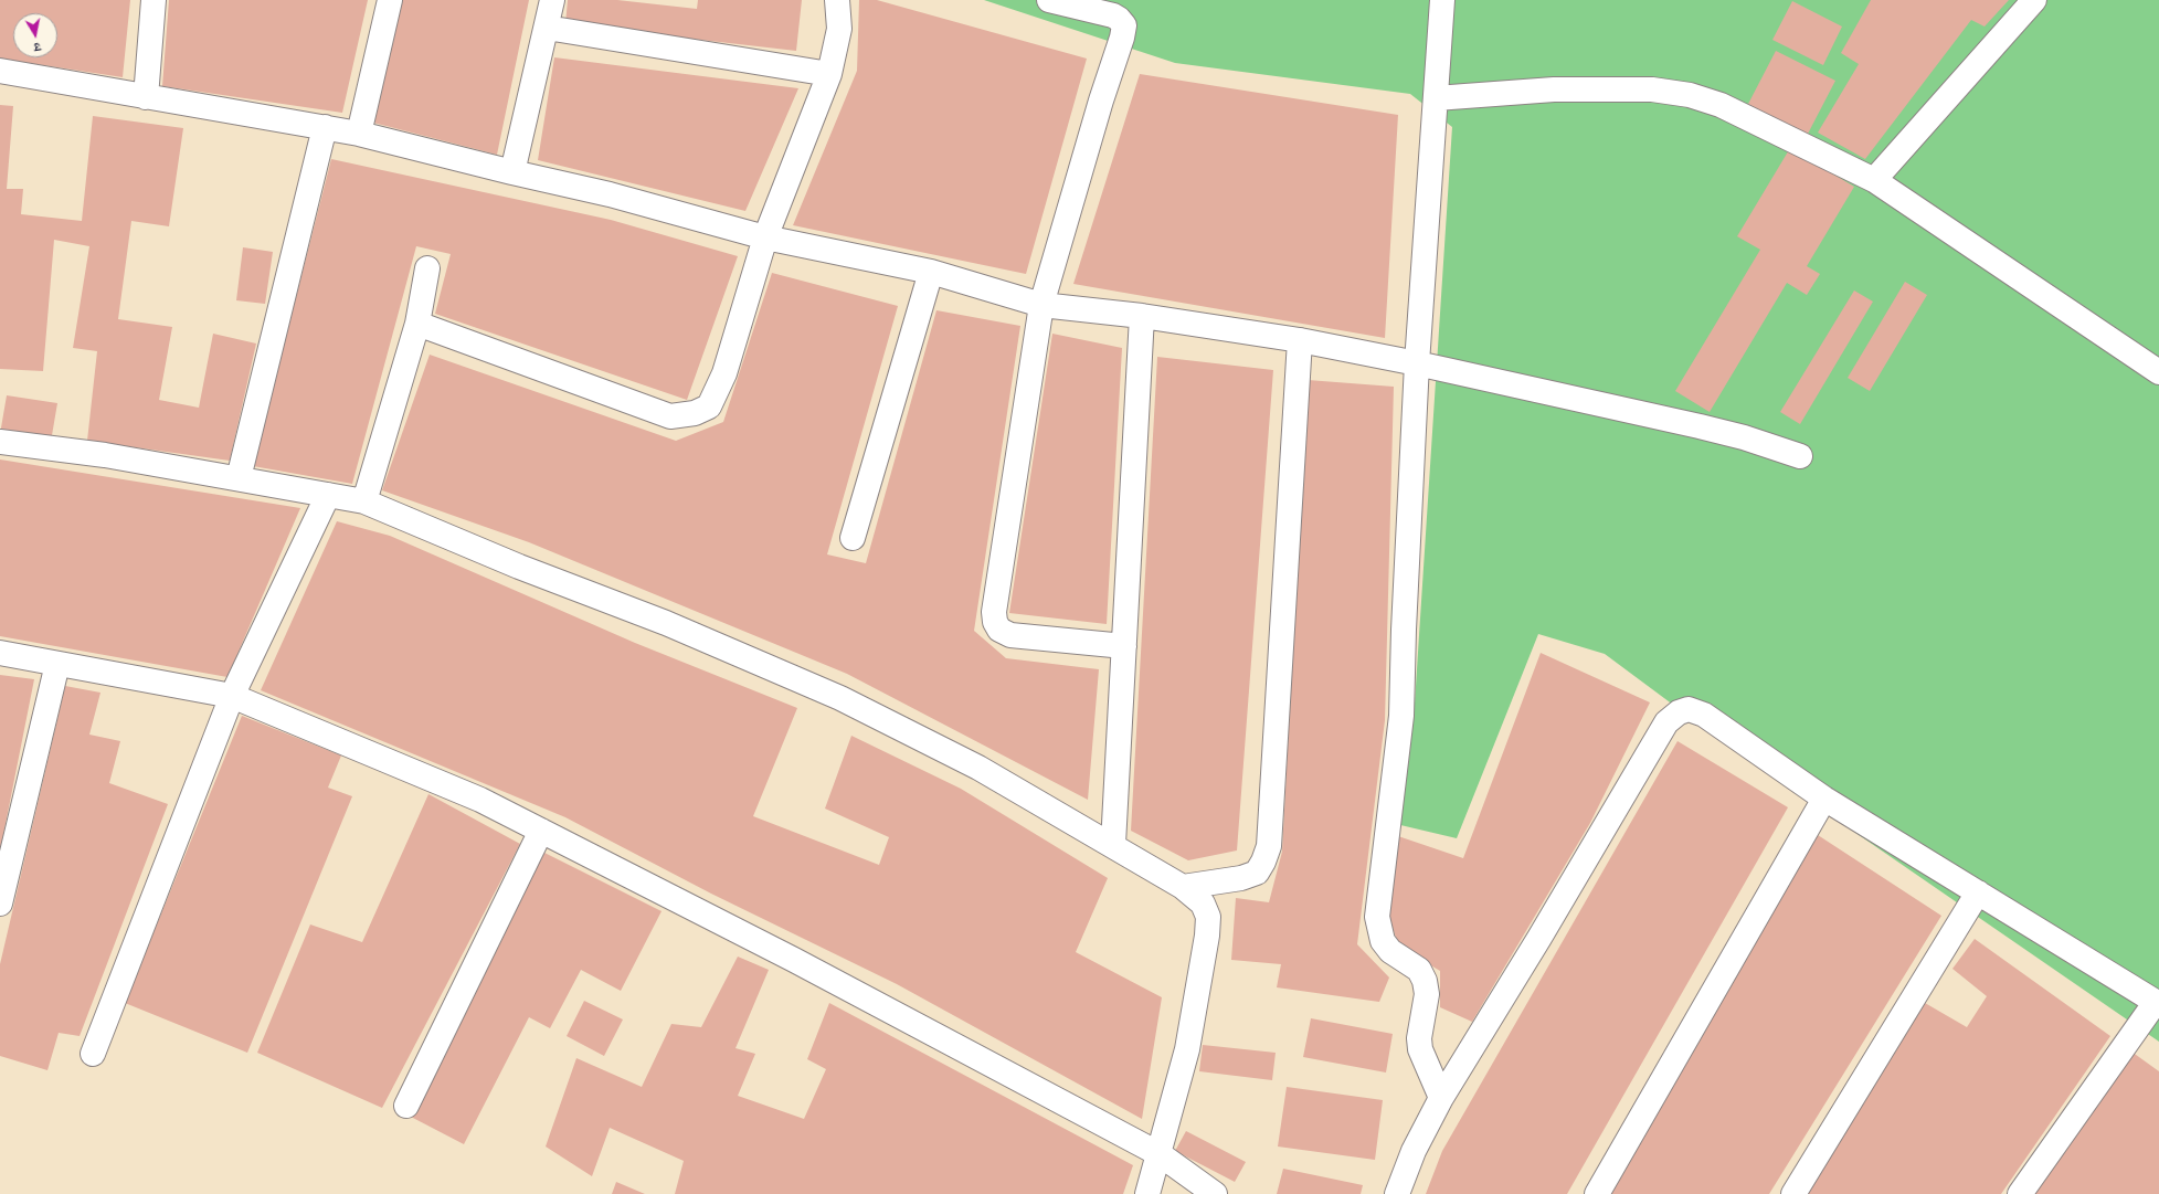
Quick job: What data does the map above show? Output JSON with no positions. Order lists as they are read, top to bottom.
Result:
{
  "north": "bottom"
}
